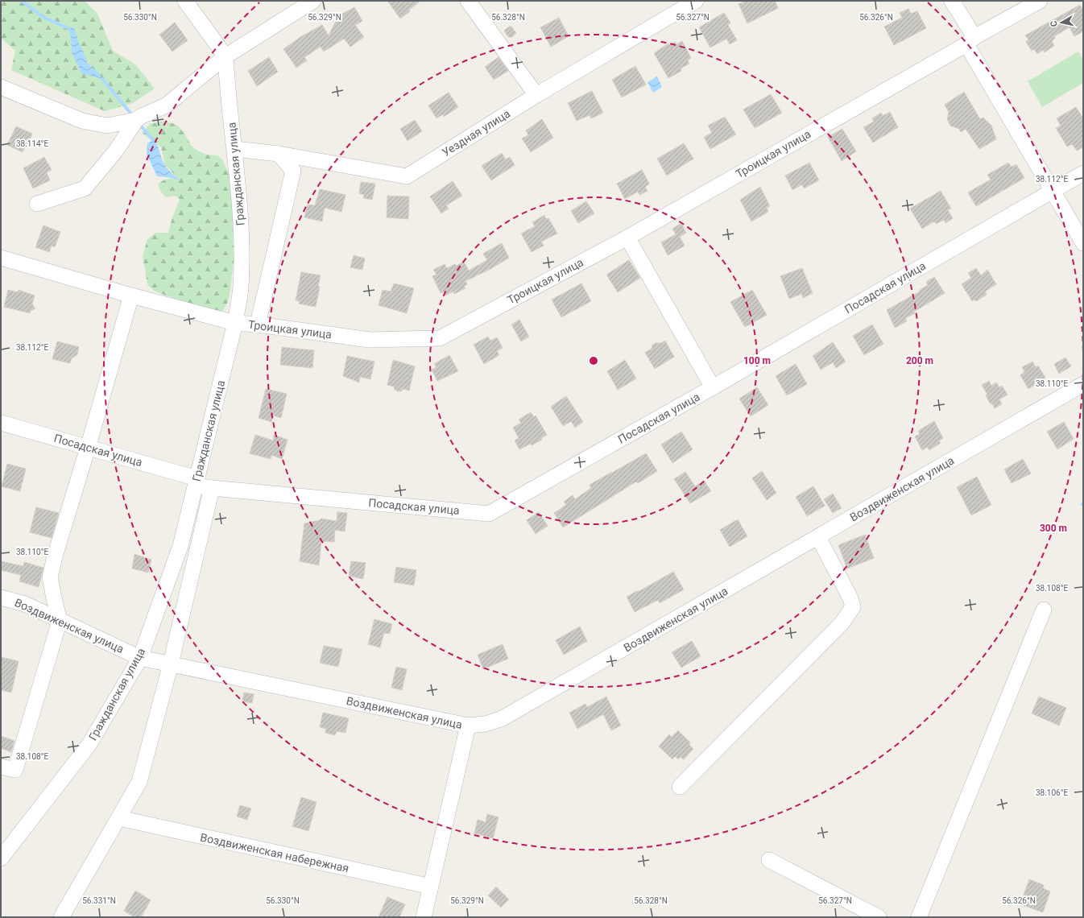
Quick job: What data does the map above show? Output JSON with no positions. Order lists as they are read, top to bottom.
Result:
{
  "streets": {
    "street": [
      "Уездная улица",
      "Троицкая улица",
      "Гражданская улица",
      "Посадская улица",
      "Воздвиженская улица",
      "Воздвиженская набережная"
    ]
  },
  "crossings": [
    ["Уездная улица", "Гражданская улица"],
    ["Троицкая улица", "Гражданская улица"],
    ["Гражданская улица", "Посадская улица"],
    ["Гражданская улица", "Воздвиженская улица"]
  ],
  "north": "left",
  "coordinates": [
    "56.330°N",
    "56.329°N",
    "56.328°N",
    "56.327°N",
    "56.326°N",
    "38.114°E",
    "38.112°E",
    "38.110°E",
    "38.108°E",
    "38.106°E",
    "56.331°N"
  ],
  "rings": ["100 m", "200 m", "300 m"]
}
